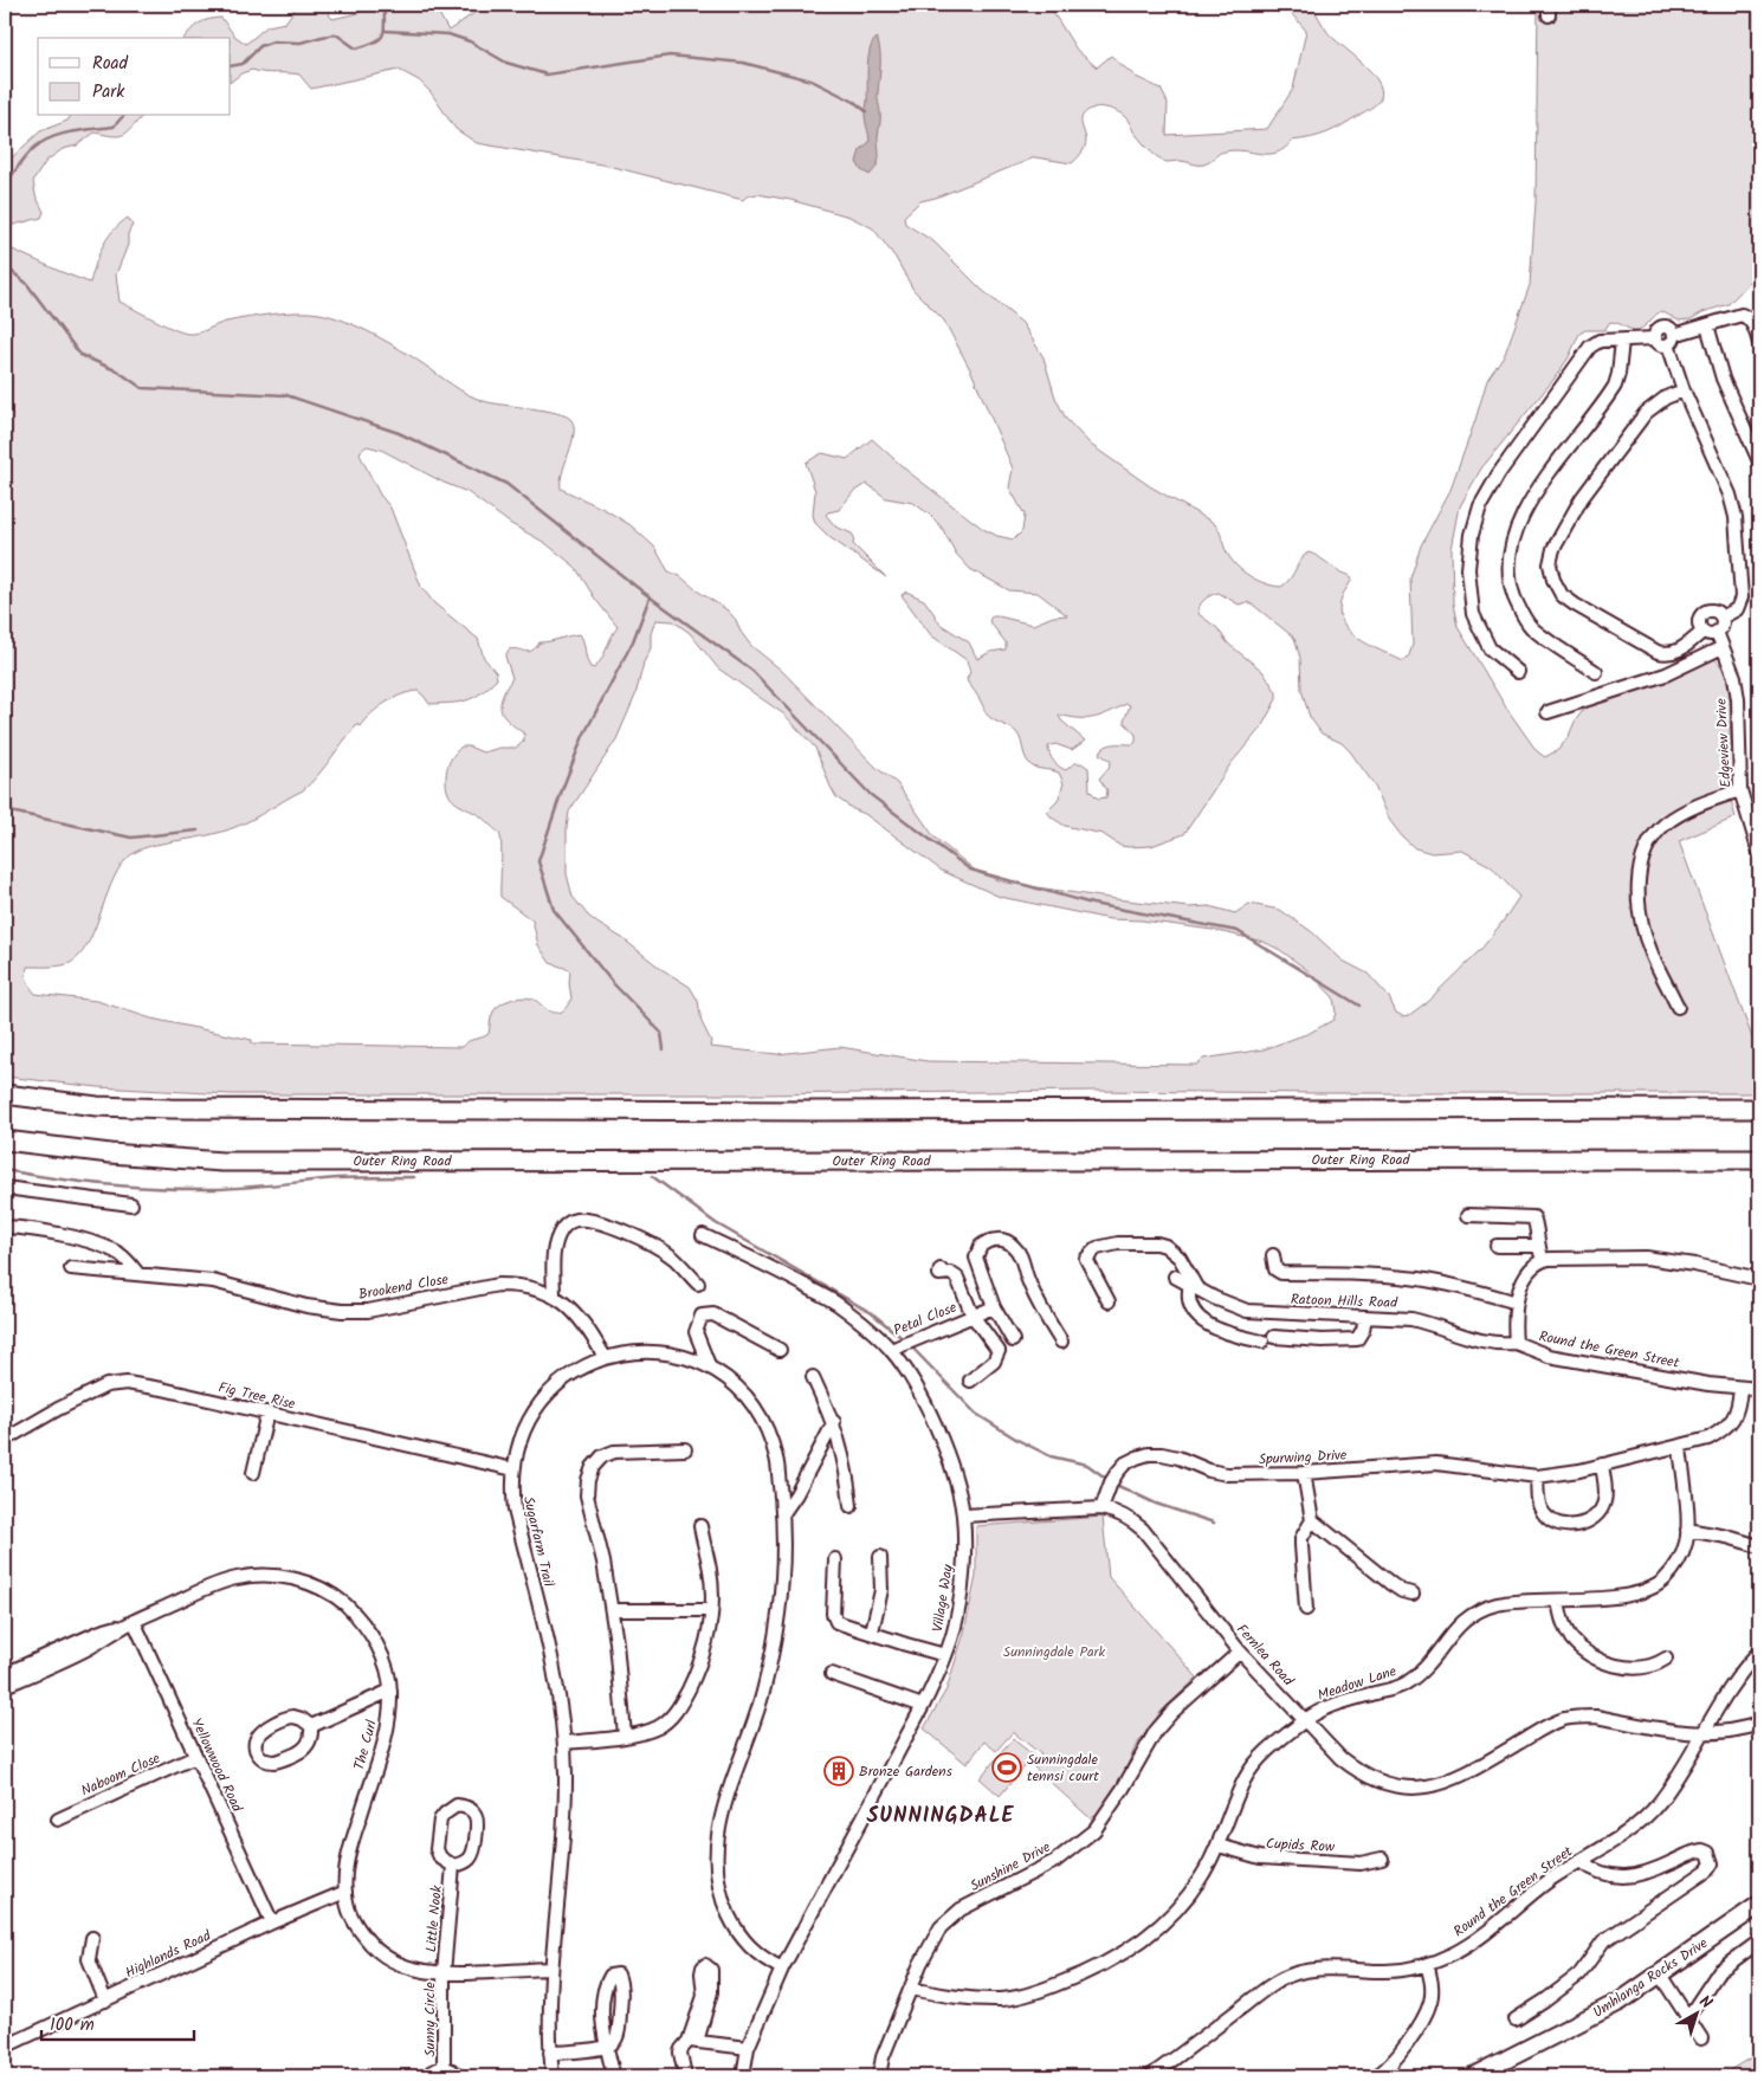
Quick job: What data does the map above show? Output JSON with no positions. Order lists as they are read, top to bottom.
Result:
{
  "streets": {
    "highway": ["Outer Ring Road"],
    "main road": ["Umhlanga Rocks Drive"],
    "street": [
      "Edgeview Drive",
      "Brookend Close",
      "Ratoon Hills Road",
      "Petal Close",
      "Round the Green Street",
      "Fig Tree Rise",
      "Spurwing Drive",
      "Sugarfarm Trail",
      "Village Way",
      "Fernlea Road",
      "Meadow Lane",
      "The Curl",
      "Yellowwood Road",
      "Naboom Close",
      "Cupids Row",
      "Sunshine Drive",
      "Little Nook",
      "Highlands Road",
      "Sunny Circle"
    ]
  },
  "crossings": [
    ["Brookend Close", "Sugarfarm Trail"],
    ["Ratoon Hills Road", "Round the Green Street"],
    ["Petal Close", "Village Way"],
    ["Round the Green Street", "Spurwing Drive"],
    ["Round the Green Street", "Fernlea Road"],
    ["Fig Tree Rise", "Sugarfarm Trail"],
    ["Spurwing Drive", "Fernlea Road"],
    ["Spurwing Drive", "Meadow Lane"],
    ["Sugarfarm Trail", "Village Way"],
    ["Sugarfarm Trail", "The Curl"],
    ["Village Way", "Fernlea Road"],
    ["Fernlea Road", "Meadow Lane"],
    ["Fernlea Road", "Sunshine Drive"],
    ["Meadow Lane", "Cupids Row"],
    ["Meadow Lane", "Sunshine Drive"],
    ["The Curl", "Yellowwood Road"],
    ["The Curl", "Little Nook"],
    ["The Curl", "Highlands Road"],
    ["The Curl", "Sunny Circle"],
    ["Yellowwood Road", "Naboom Close"],
    ["Yellowwood Road", "Highlands Road"],
    ["Little Nook", "Sunny Circle"]
  ],
  "districts": ["SUNNINGDALE"],
  "parks": ["Sunningdale Park"],
  "places": {
    "sports": ["Sunningdale tennsi court"],
    "building": ["Bronze Gardens"]
  },
  "legend": ["Road", "Park"],
  "scale_bar": "100 m",
  "north": "top right"
}
